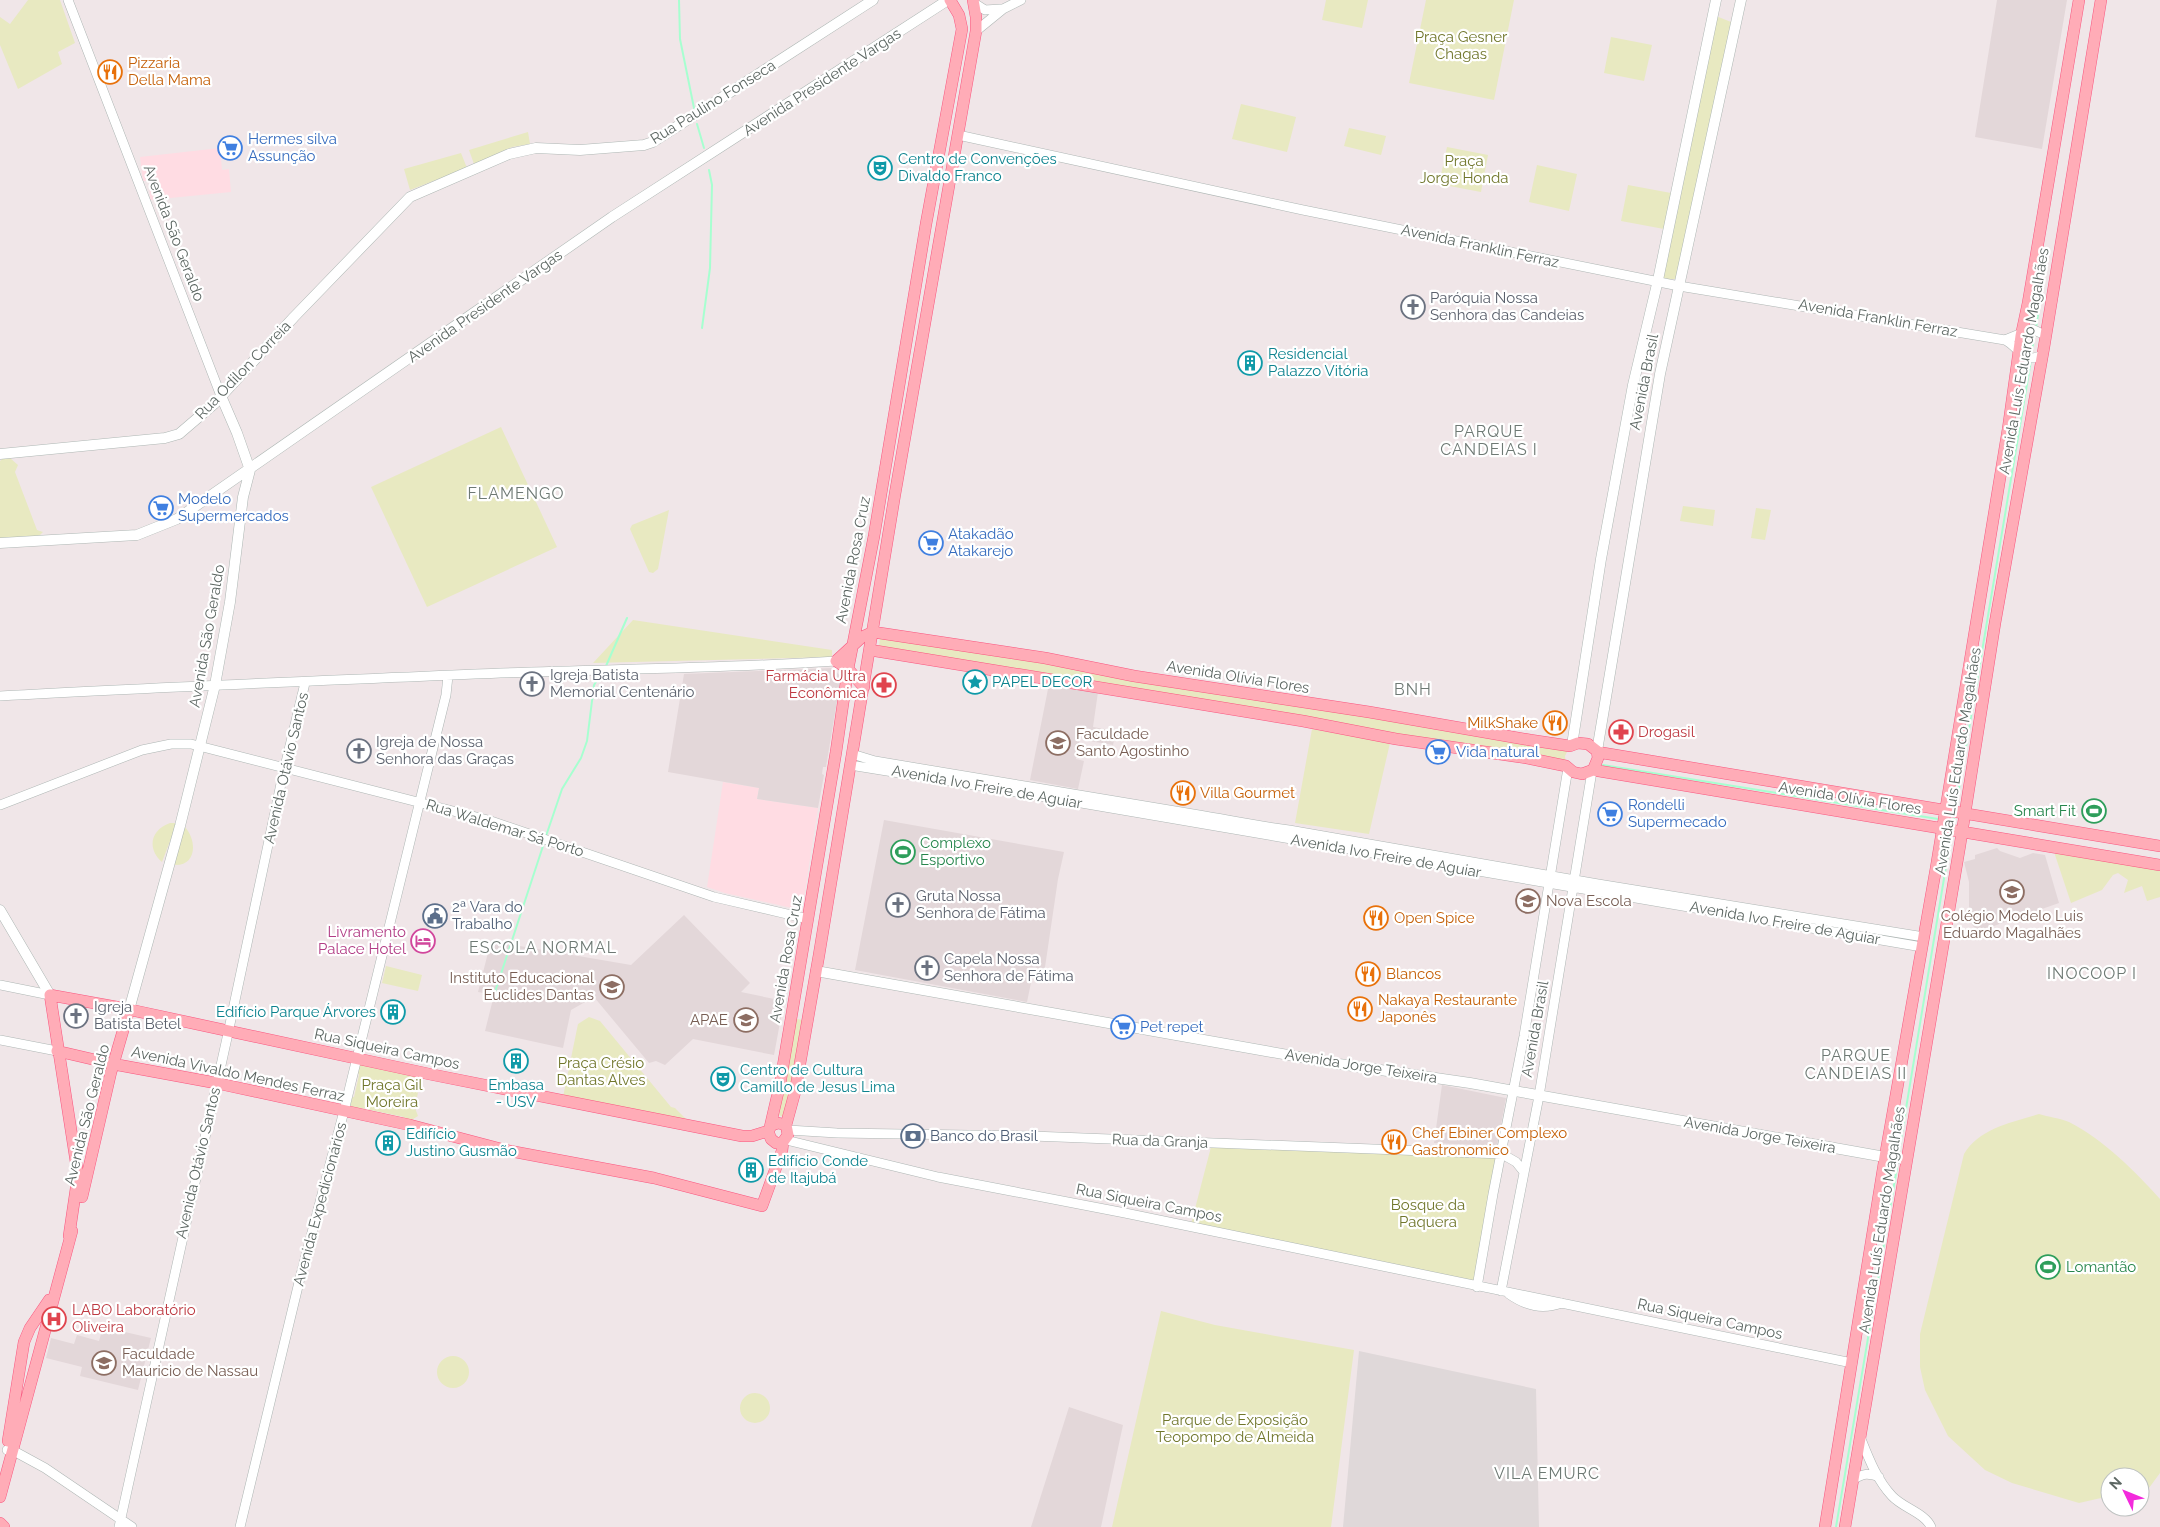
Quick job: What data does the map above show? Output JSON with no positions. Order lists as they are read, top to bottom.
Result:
{
  "streets": {
    "main road": [
      "Avenida Presidente Vargas",
      "Rua Paulino Fonseca",
      "Avenida São Geraldo",
      "Avenida Luís Eduardo Magalhães",
      "Rua Odilon Correia",
      "Avenida Brasil",
      "Avenida Rosa Cruz",
      "Avenida Olívia Flores",
      "Rua Siqueira Campos",
      "Avenida Jorge Teixeira",
      "Avenida Vivaldo Mendes Ferraz"
    ],
    "street": [
      "Avenida Franklin Ferraz",
      "Avenida Otávio Santos",
      "Avenida Ivo Freire de Aguiar",
      "Rua Waldemar Sá Porto",
      "Rua da Granja",
      "Avenida Expedicionários"
    ]
  },
  "crossings": [
    ["Avenida Presidente Vargas", "Avenida São Geraldo"],
    ["Avenida Presidente Vargas", "Avenida Rosa Cruz"],
    ["Rua Paulino Fonseca", "Rua Odilon Correia"],
    ["Avenida São Geraldo", "Rua Odilon Correia"],
    ["Avenida São Geraldo", "Rua Waldemar Sá Porto"],
    ["Avenida São Geraldo", "Rua Siqueira Campos"],
    ["Avenida São Geraldo", "Avenida Vivaldo Mendes Ferraz"],
    ["Avenida Franklin Ferraz", "Avenida Brasil"],
    ["Avenida Franklin Ferraz", "Avenida Rosa Cruz"],
    ["Avenida Luís Eduardo Magalhães", "Avenida Olívia Flores"],
    ["Avenida Luís Eduardo Magalhães", "Avenida Ivo Freire de Aguiar"],
    ["Avenida Luís Eduardo Magalhães", "Rua Siqueira Campos"],
    ["Avenida Luís Eduardo Magalhães", "Avenida Jorge Teixeira"],
    ["Avenida Brasil", "Avenida Olívia Flores"],
    ["Avenida Brasil", "Avenida Ivo Freire de Aguiar"],
    ["Avenida Brasil", "Rua Siqueira Campos"],
    ["Avenida Brasil", "Avenida Jorge Teixeira"],
    ["Avenida Brasil", "Rua da Granja"],
    ["Avenida Rosa Cruz", "Avenida Olívia Flores"],
    ["Avenida Rosa Cruz", "Avenida Ivo Freire de Aguiar"],
    ["Avenida Rosa Cruz", "Rua Waldemar Sá Porto"],
    ["Avenida Rosa Cruz", "Rua Siqueira Campos"],
    ["Avenida Rosa Cruz", "Avenida Jorge Teixeira"],
    ["Avenida Rosa Cruz", "Avenida Vivaldo Mendes Ferraz"],
    ["Avenida Rosa Cruz", "Rua da Granja"],
    ["Avenida Otávio Santos", "Rua Waldemar Sá Porto"],
    ["Avenida Otávio Santos", "Rua Siqueira Campos"],
    ["Avenida Otávio Santos", "Avenida Vivaldo Mendes Ferraz"],
    ["Rua Waldemar Sá Porto", "Avenida Expedicionários"],
    ["Rua Siqueira Campos", "Rua da Granja"],
    ["Rua Siqueira Campos", "Avenida Expedicionários"],
    ["Avenida Vivaldo Mendes Ferraz", "Avenida Expedicionários"]
  ],
  "districts": [
    "PARQUE CANDEIAS I",
    "FLAMENGO",
    "BNH",
    "ESCOLA NORMAL",
    "INOCOOP I",
    "PARQUE CANDEIAS II",
    "VILA EMURC"
  ],
  "parks": [
    "Praça Gesner Chagas",
    "Praça Jorge Honda",
    "Praça Crésio Dantas Alves",
    "Praça Gil Moreira",
    "Bosque da Paquera",
    "Parque de Exposição Teopompo de Almeida"
  ],
  "places": {
    "restaurant": [
      "Pizzaria Della Mama",
      "MilkShake",
      "Villa Gourmet",
      "Open Spice",
      "Blancos",
      "Nakaya Restaurante Japonês",
      "Chef Ebiner Complexo Gastronomico"
    ],
    "supermarket": [
      "Hermes silva Assunção",
      "Modelo Supermercados",
      "Atakadão Atakarejo",
      "Vida natural",
      "Rondelli Supermecado",
      "Pet repet"
    ],
    "theatre": ["Centro de Convenções Divaldo Franco", "Centro de Cultura Camillo de Jesus Lima"],
    "church": [
      "Paróquia Nossa Senhora das Candeias",
      "Igreja Batista Memorial Centenário",
      "Igreja de Nossa Senhora das Graças",
      "Gruta Nossa Senhora de Fátima",
      "Capela Nossa Senhora de Fátima",
      "Igreja Batista Betel"
    ],
    "building": [
      "Residencial Palazzo Vitória",
      "Edifício Parque Árvores",
      "Embasa - USV",
      "Edifício Justino Gusmão",
      "Edifício Conde de Itajubá"
    ],
    "place": ["PAPEL DECOR"],
    "pharmacy": ["Farmácia Ultra Econômica", "Drogasil"],
    "school or university": [
      "Faculdade Santo Agostinho",
      "Colégio Modelo Luis Eduardo Magalhães",
      "Nova Escola",
      "Instituto Educacional Euclides Dantas",
      "APAE",
      "Faculdade Mauricio de Nassau"
    ],
    "sports": ["Smart Fit", "Complexo Esportivo", "Lomantão"],
    "public building": ["2ª Vara do Trabalho"],
    "hotel": ["Livramento Palace Hotel"],
    "bank": ["Banco do Brasil"],
    "hospital": ["LABO Laboratório Oliveira"]
  },
  "north": "top left"
}
